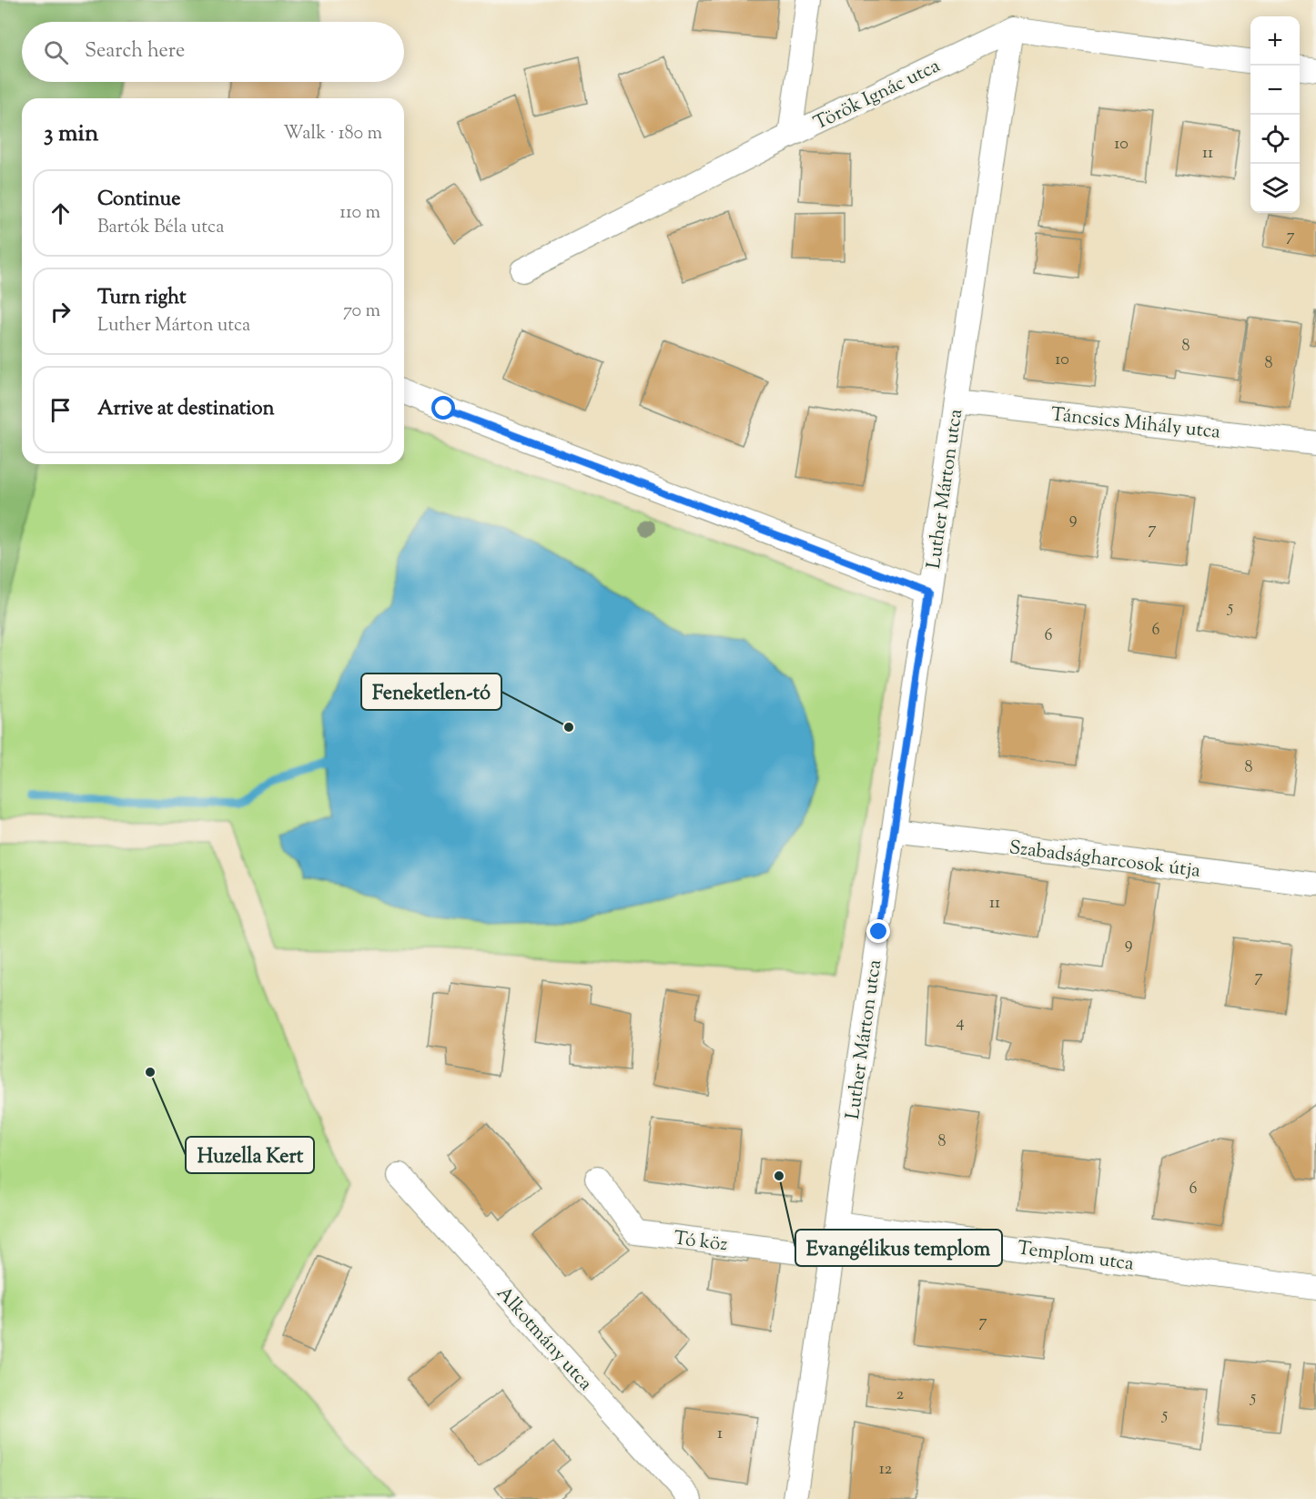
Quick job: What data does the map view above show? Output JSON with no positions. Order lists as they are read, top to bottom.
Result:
{
  "streets": {
    "street": [
      "Török Ignác utca",
      "Táncsics Mihály utca",
      "Luther Márton utca",
      "Szabadságharcosok útja",
      "Tó köz",
      "Templom utca",
      "Alkotmány utca"
    ]
  },
  "crossings": [
    ["Török Ignác utca", "Luther Márton utca"],
    ["Táncsics Mihály utca", "Luther Márton utca"],
    ["Luther Márton utca", "Szabadságharcosok útja"],
    ["Luther Márton utca", "Tó köz"],
    ["Luther Márton utca", "Templom utca"]
  ],
  "places": ["Feneketlen-tó", "Huzella Kert", "Evangélikus templom"],
  "house_numbers": [
    "10",
    "11",
    "7",
    "8",
    "10",
    "8",
    "9",
    "7",
    "5",
    "6",
    "6",
    "8",
    "11",
    "9",
    "7",
    "4",
    "8",
    "6",
    "7",
    "2",
    "5",
    "5",
    "1",
    "12"
  ],
  "page": {
    "map_buttons": ["+", "−"],
    "search": "Search here",
    "heading": ["3 min", "Walk · 180 m"],
    "list": [
      ["Continue", "Bartók Béla utca", "110 m"],
      ["Turn right", "Luther Márton utca", "70 m"],
      "Arrive at destination"
    ]
  }
}
